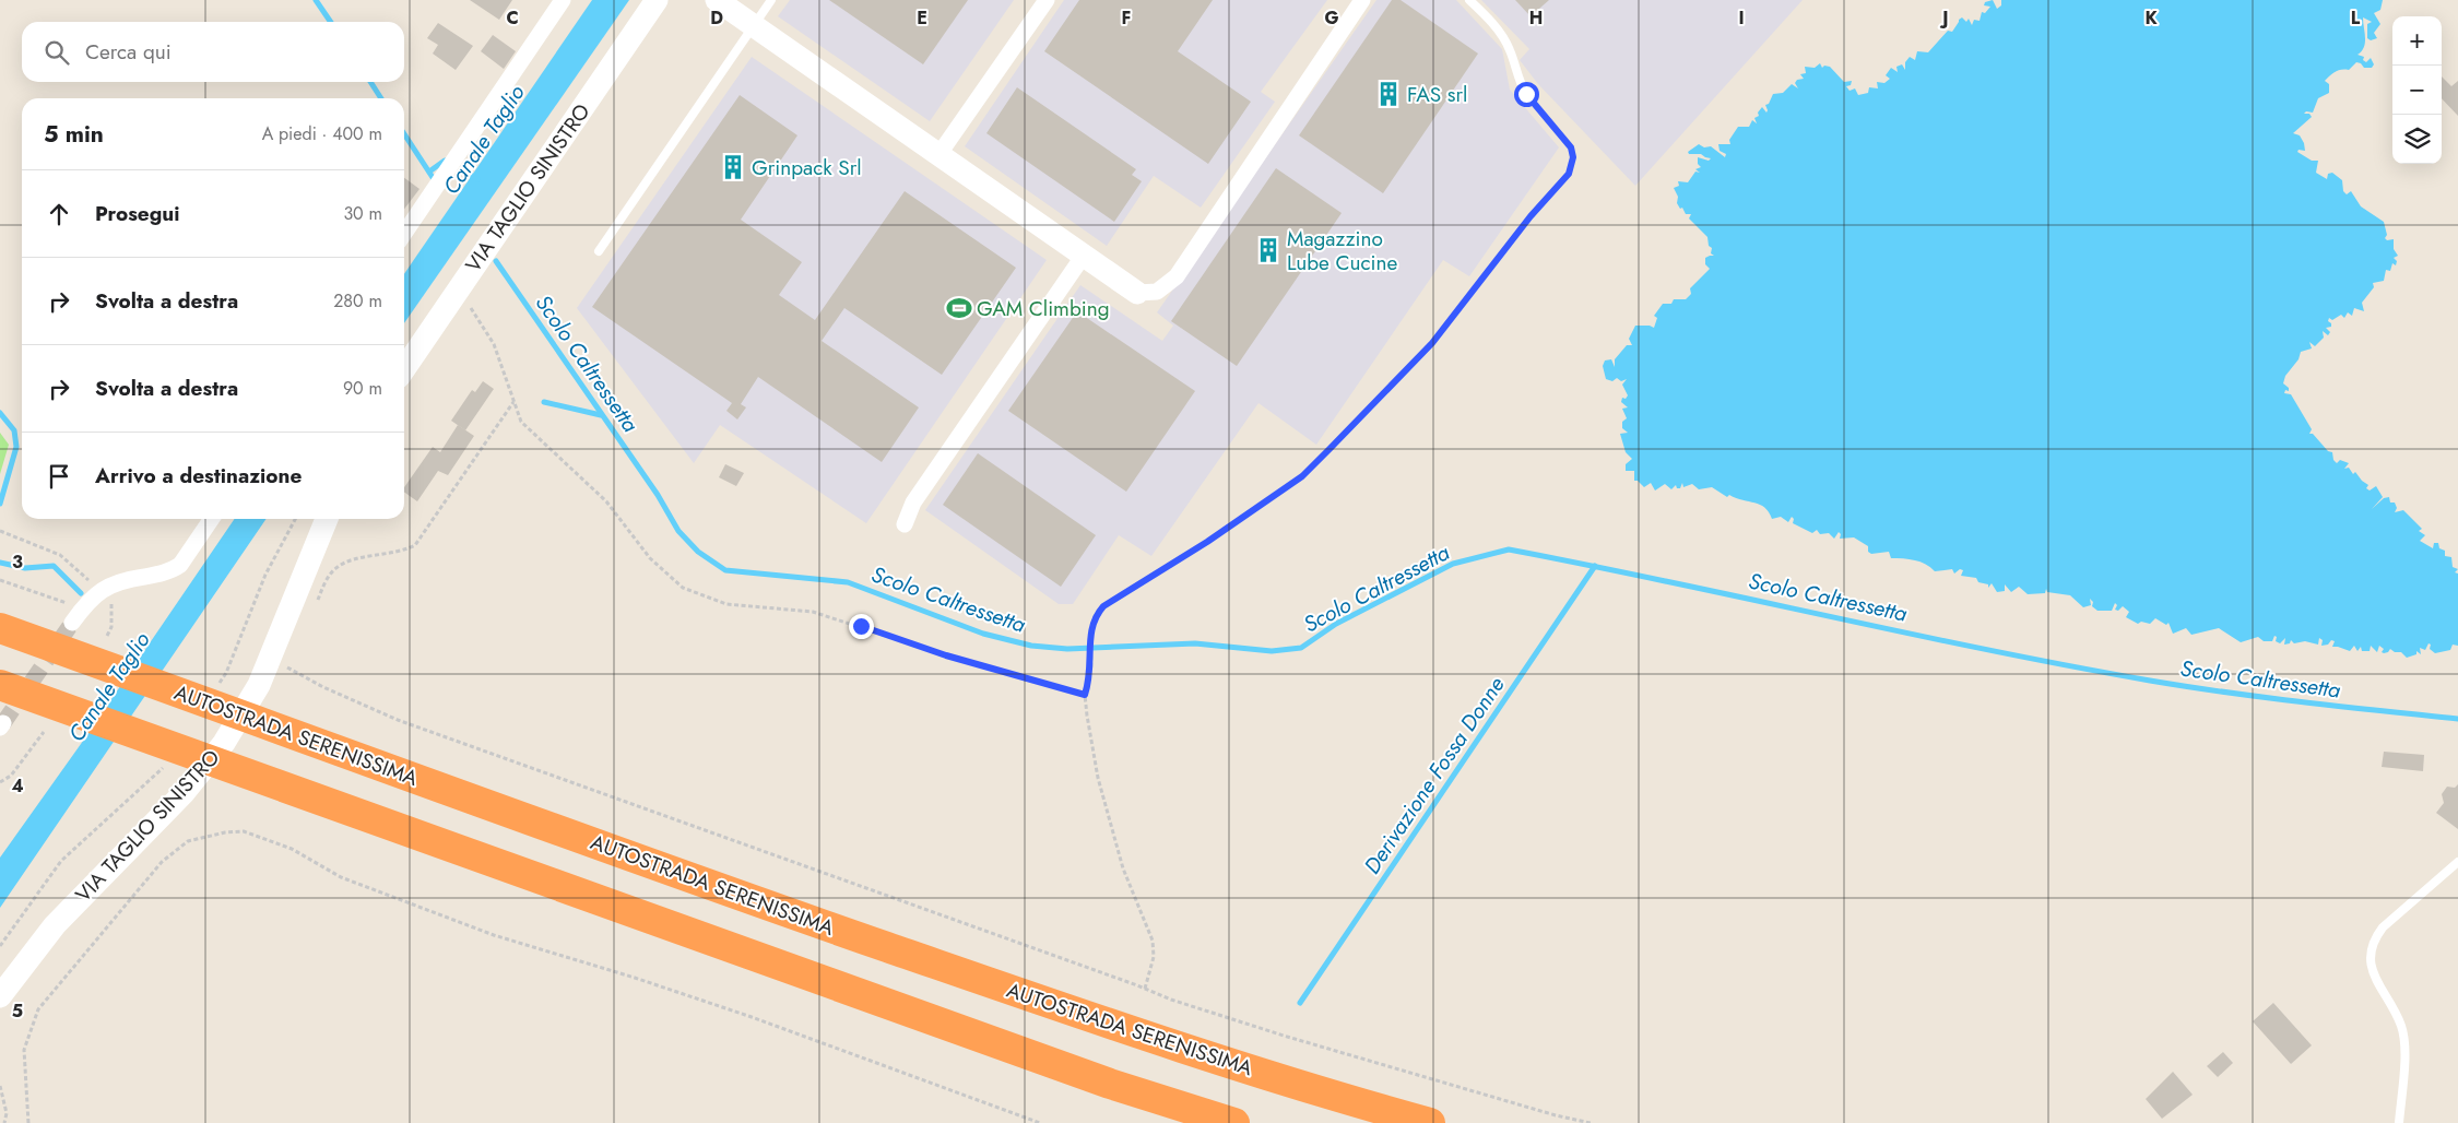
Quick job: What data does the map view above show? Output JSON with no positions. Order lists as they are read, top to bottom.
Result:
{
  "streets": {
    "highway": ["AUTOSTRADA SERENISSIMA"],
    "main road": ["VIA TAGLIO SINISTRO"]
  },
  "water": ["Canale Taglio", "Scolo Caltressetta", "Derivazione Fossa Donne"],
  "places": {
    "building": ["FAS srl", "Grinpack Srl", "Magazzino Lube Cucine"],
    "sports": ["GAM Climbing"]
  },
  "page": {
    "map_buttons": ["+", "−"],
    "search": "Cerca qui",
    "heading": ["5 min", "A piedi · 400 m"],
    "list": [
      ["Prosegui", "30 m"],
      ["Svolta a destra", "280 m"],
      ["Svolta a destra", "90 m"],
      "Arrivo a destinazione"
    ]
  },
  "grid": {
    "columns": [
      "C",
      "D",
      "E",
      "F",
      "G",
      "H",
      "I",
      "J",
      "K",
      "L"
    ],
    "rows": ["3", "4", "5"]
  }
}
